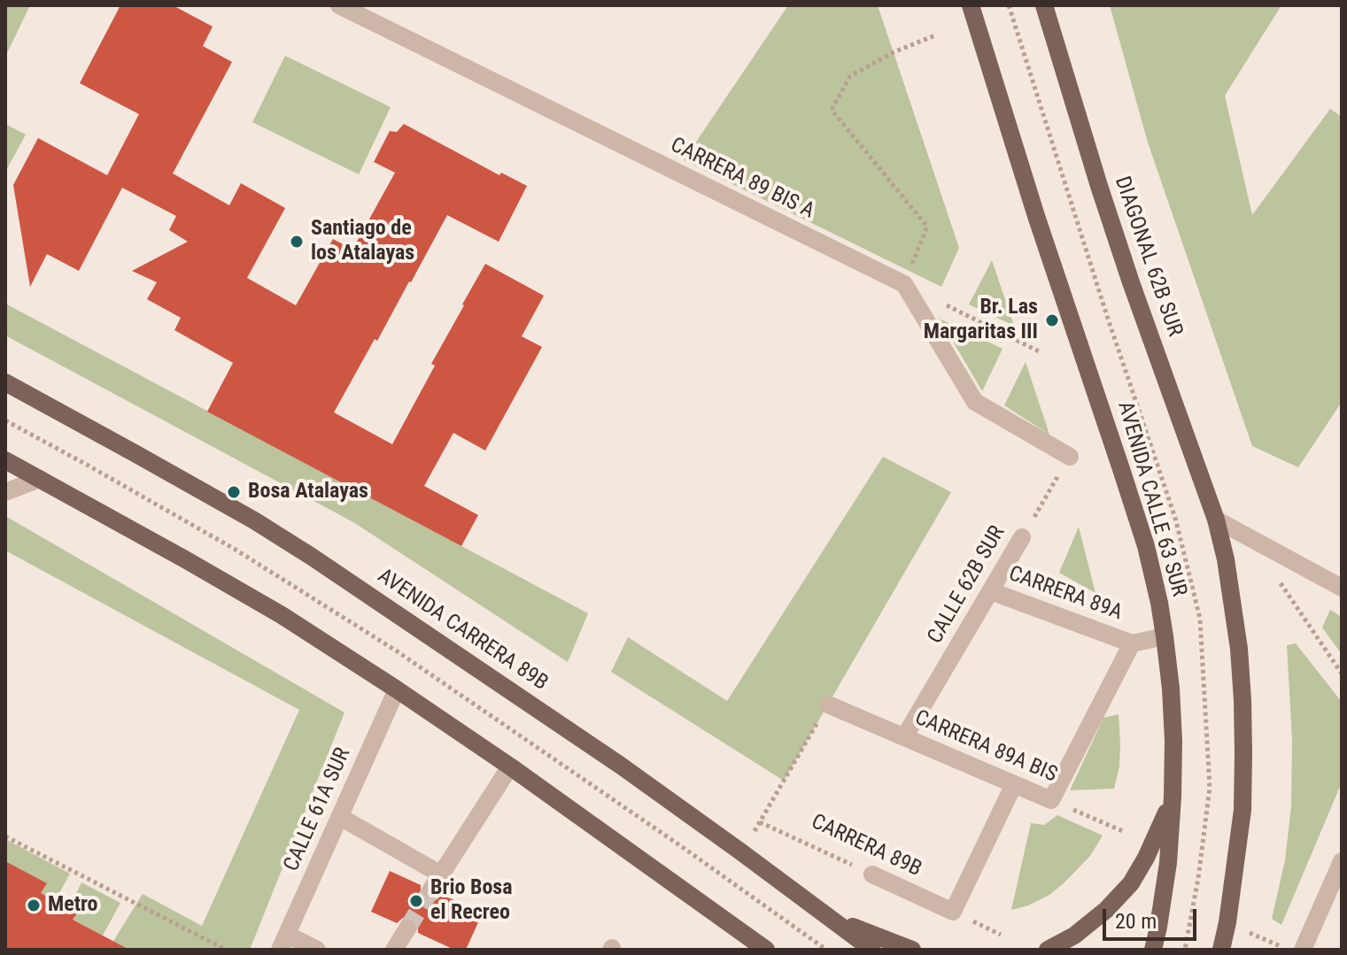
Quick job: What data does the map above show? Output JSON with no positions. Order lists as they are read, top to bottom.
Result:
{
  "streets": {
    "main road": ["DIAGONAL 62B SUR", "AVENIDA CALLE 63 SUR", "AVENIDA CARRERA 89B"],
    "street": [
      "CARRERA 89 BIS A",
      "CALLE 62B SUR",
      "CARRERA 89A",
      "CARRERA 89A BIS",
      "CALLE 61A SUR",
      "CARRERA 89B"
    ]
  },
  "crossings": [
    ["AVENIDA CALLE 63 SUR", "CARRERA 89A"],
    ["CALLE 62B SUR", "CARRERA 89A"],
    ["CALLE 62B SUR", "CARRERA 89A BIS"],
    ["CARRERA 89A BIS", "CARRERA 89B"]
  ],
  "places": [
    "Santiago de los Atalayas",
    "Br. Las Margaritas III",
    "Bosa Atalayas",
    "Brio Bosa el Recreo",
    "Metro"
  ],
  "scale_bar": "20 m"
}
